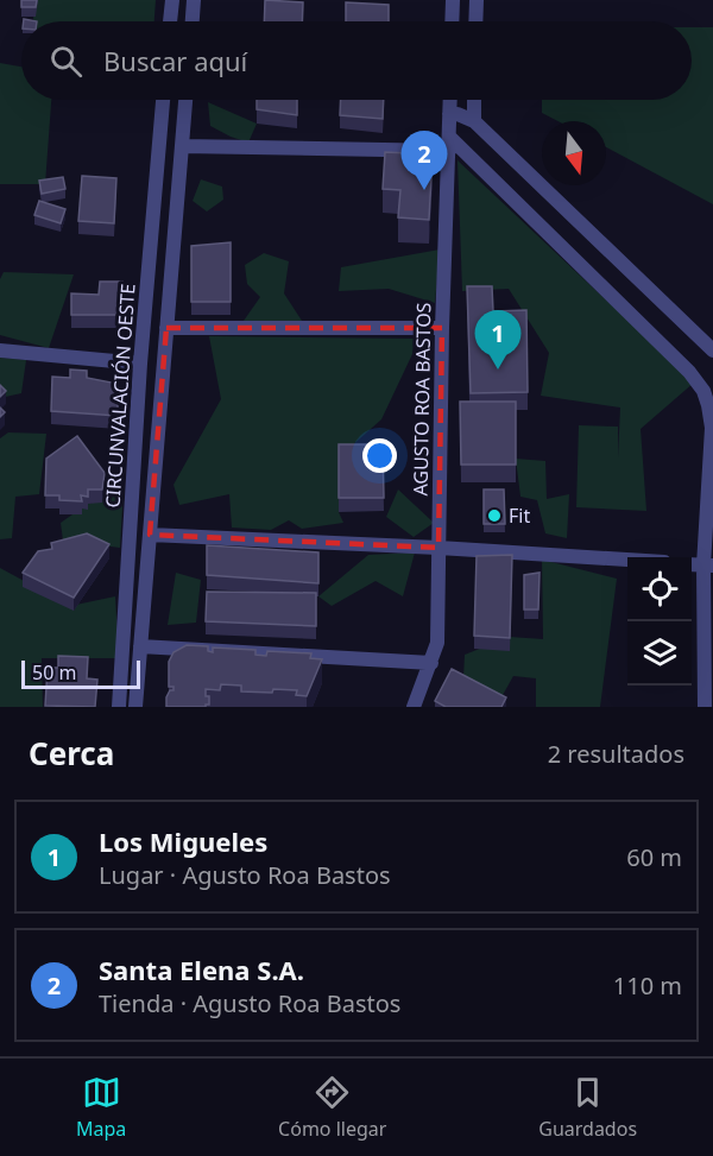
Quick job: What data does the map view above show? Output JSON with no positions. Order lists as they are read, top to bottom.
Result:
{
  "streets": {
    "street": ["CIRCUNVALACIÓN OESTE", "AGUSTO ROA BASTOS"]
  },
  "places": ["Fit"],
  "scale_bar": "50 m",
  "north": "bottom",
  "page": {
    "search": "Buscar aquí",
    "pins": ["2", "1"],
    "scale": "50 m",
    "heading": ["Cerca", "2 resultados"],
    "list": [
      {
        "mark": "1",
        "name": "Los Migueles",
        "note": "Lugar · Agusto Roa Bastos",
        "value": "60 m"
      },
      {
        "mark": "2",
        "name": "Santa Elena S.A.",
        "note": "Tienda · Agusto Roa Bastos",
        "value": "110 m"
      }
    ],
    "nav": ["Mapa", "Cómo llegar", "Guardados"]
  }
}
